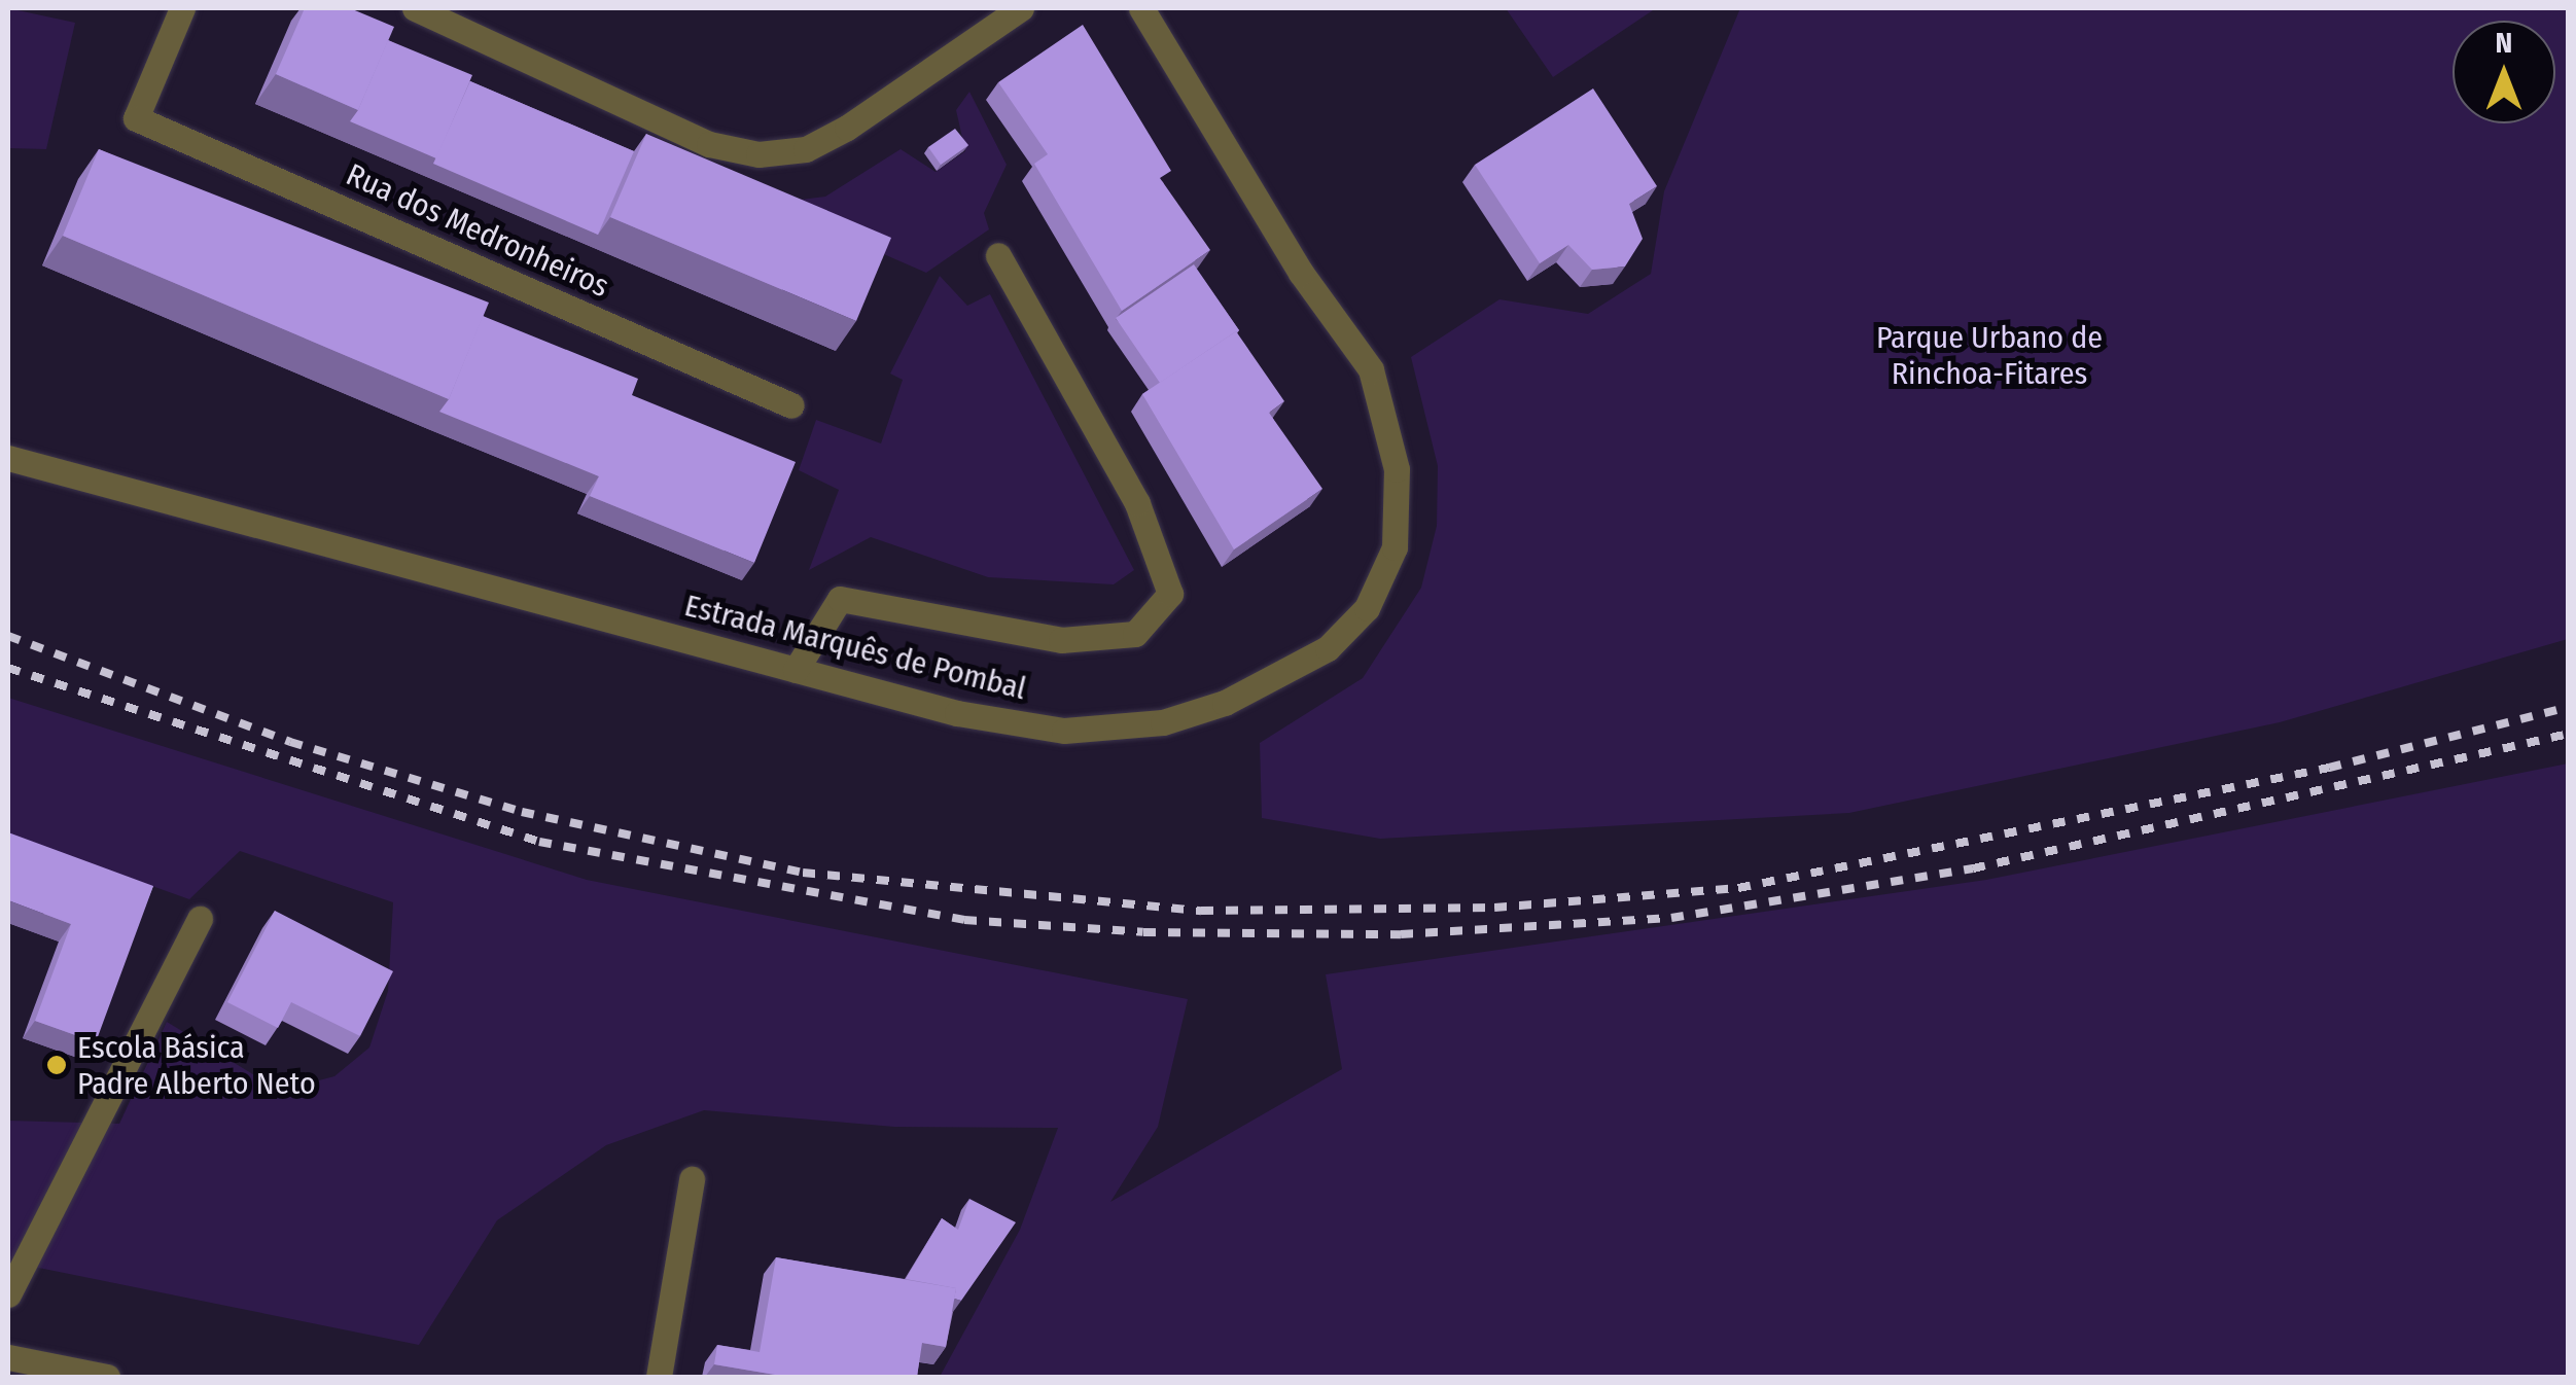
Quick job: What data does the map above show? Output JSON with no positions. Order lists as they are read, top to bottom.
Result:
{
  "streets": {
    "street": ["Rua dos Medronheiros", "Estrada Marquês de Pombal"]
  },
  "parks": ["Parque Urbano de Rinchoa-Fitares"],
  "places": ["Escola Básica Padre Alberto Neto"],
  "north": "top"
}
